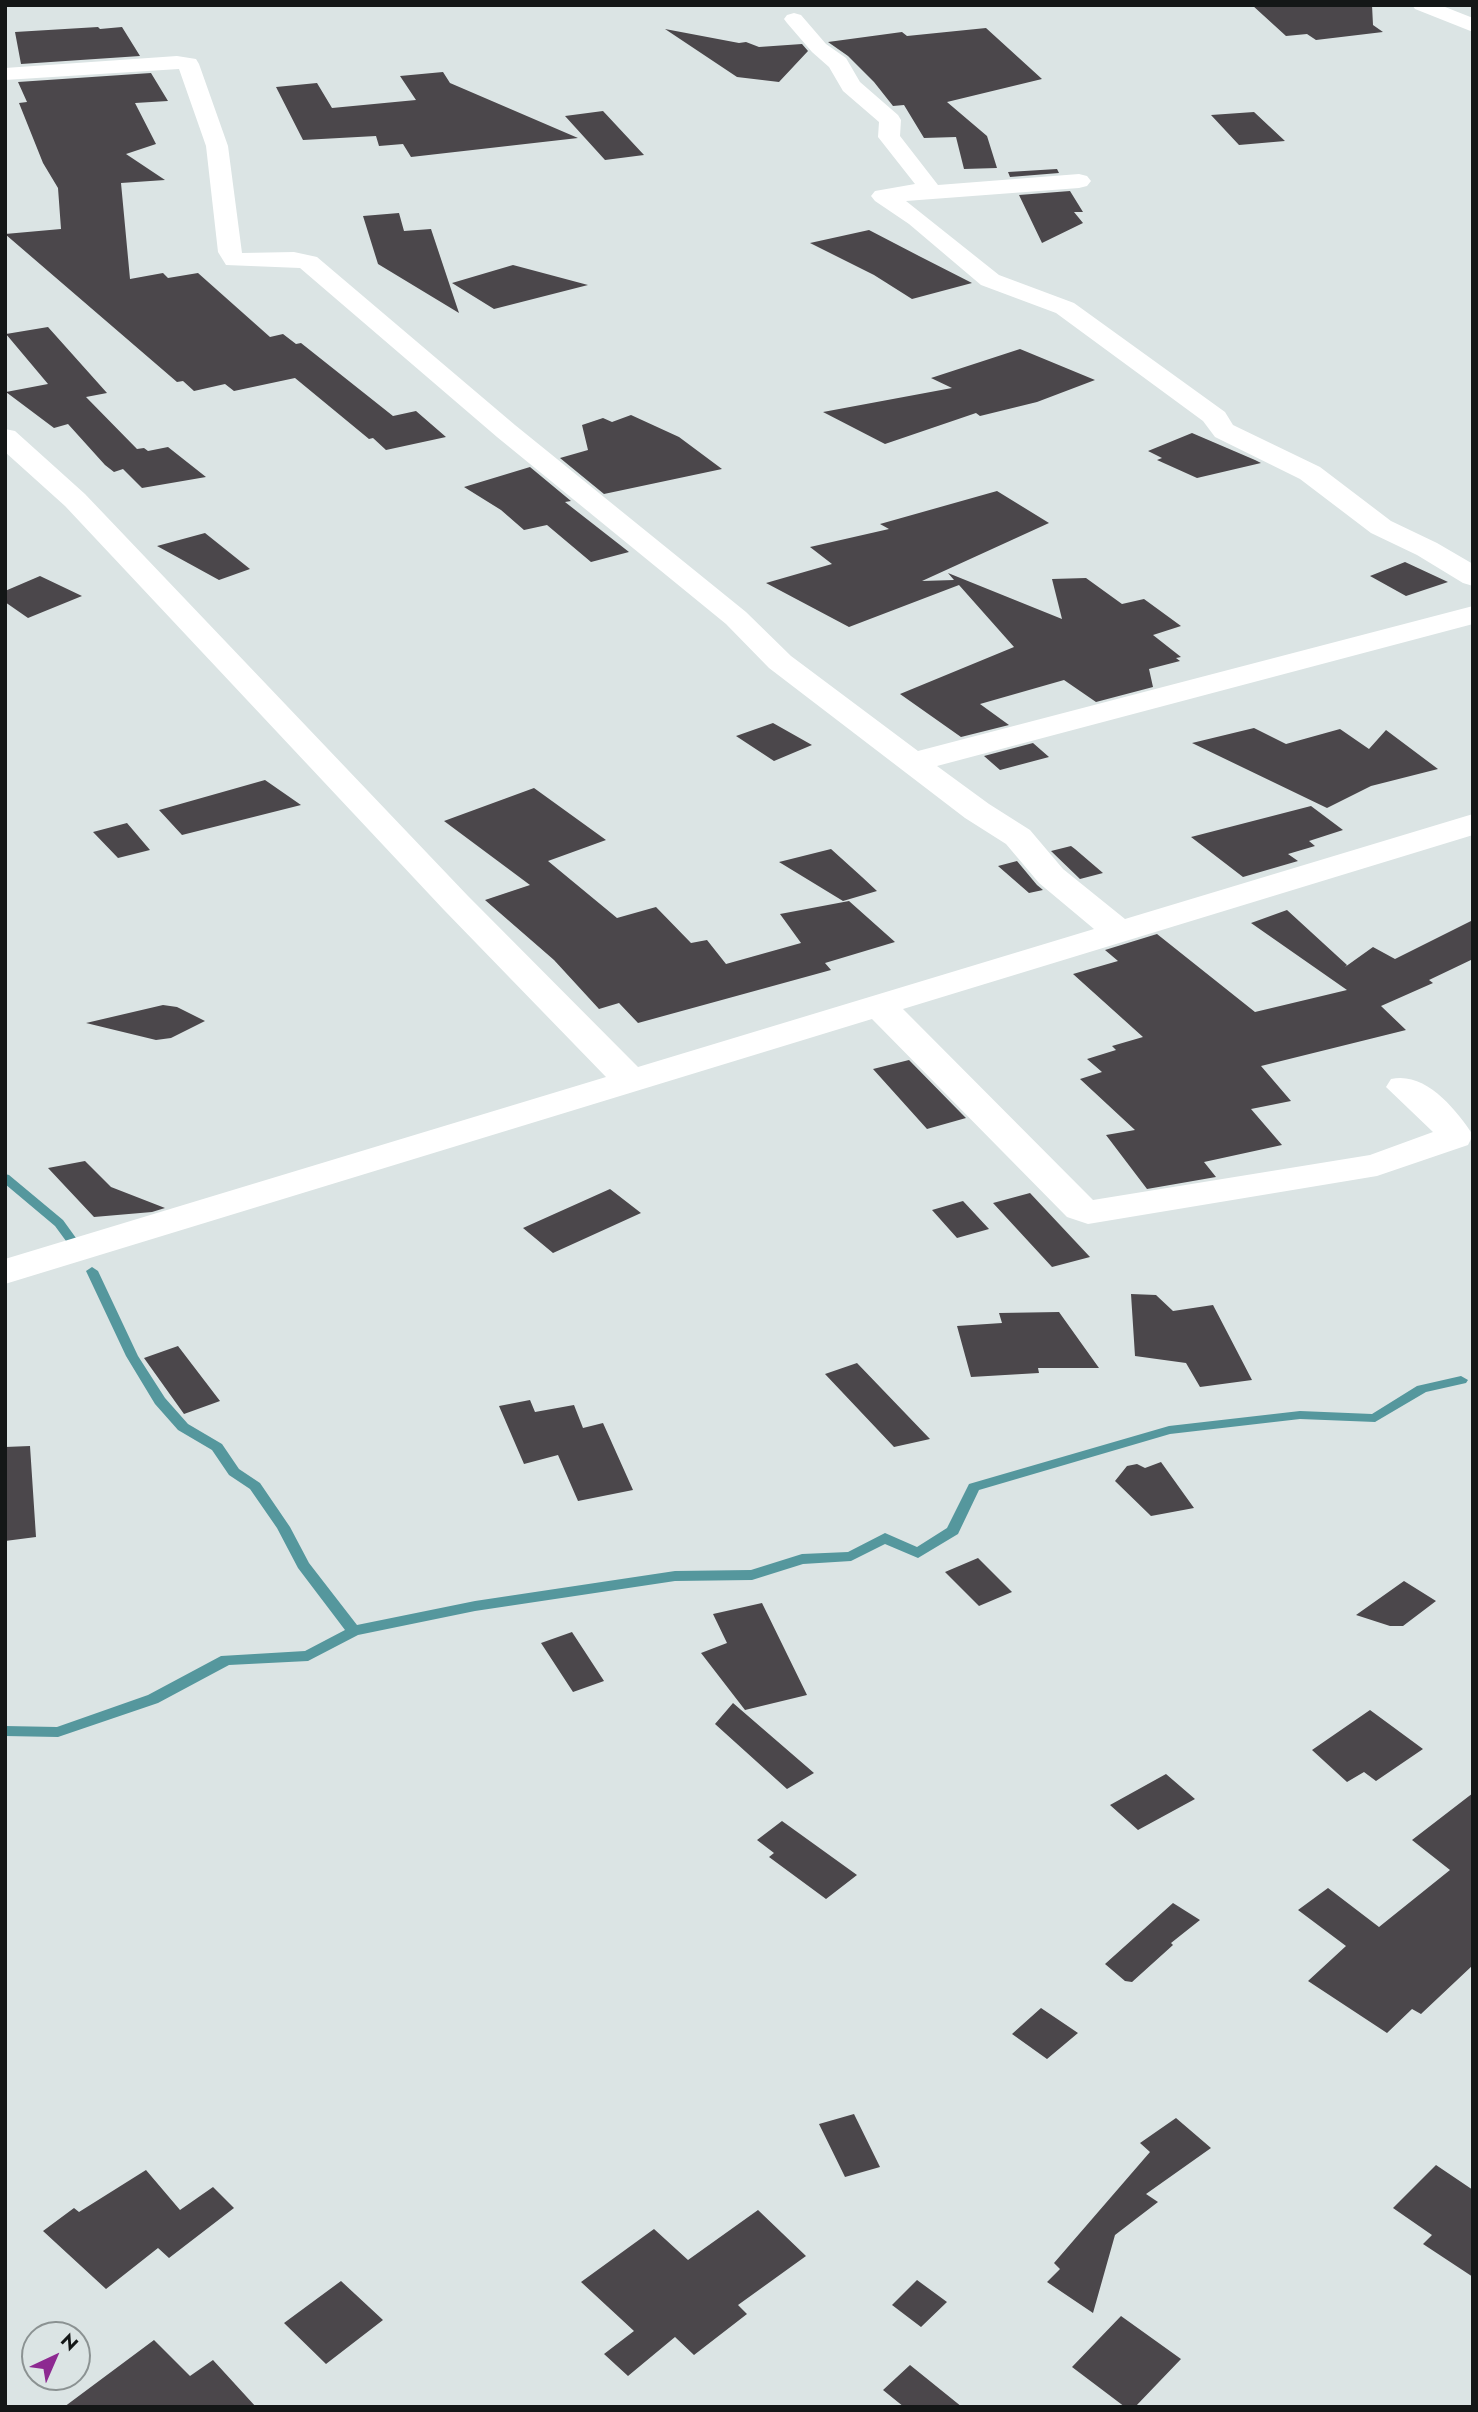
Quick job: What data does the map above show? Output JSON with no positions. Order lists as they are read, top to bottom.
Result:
{
  "north": "top right"
}
